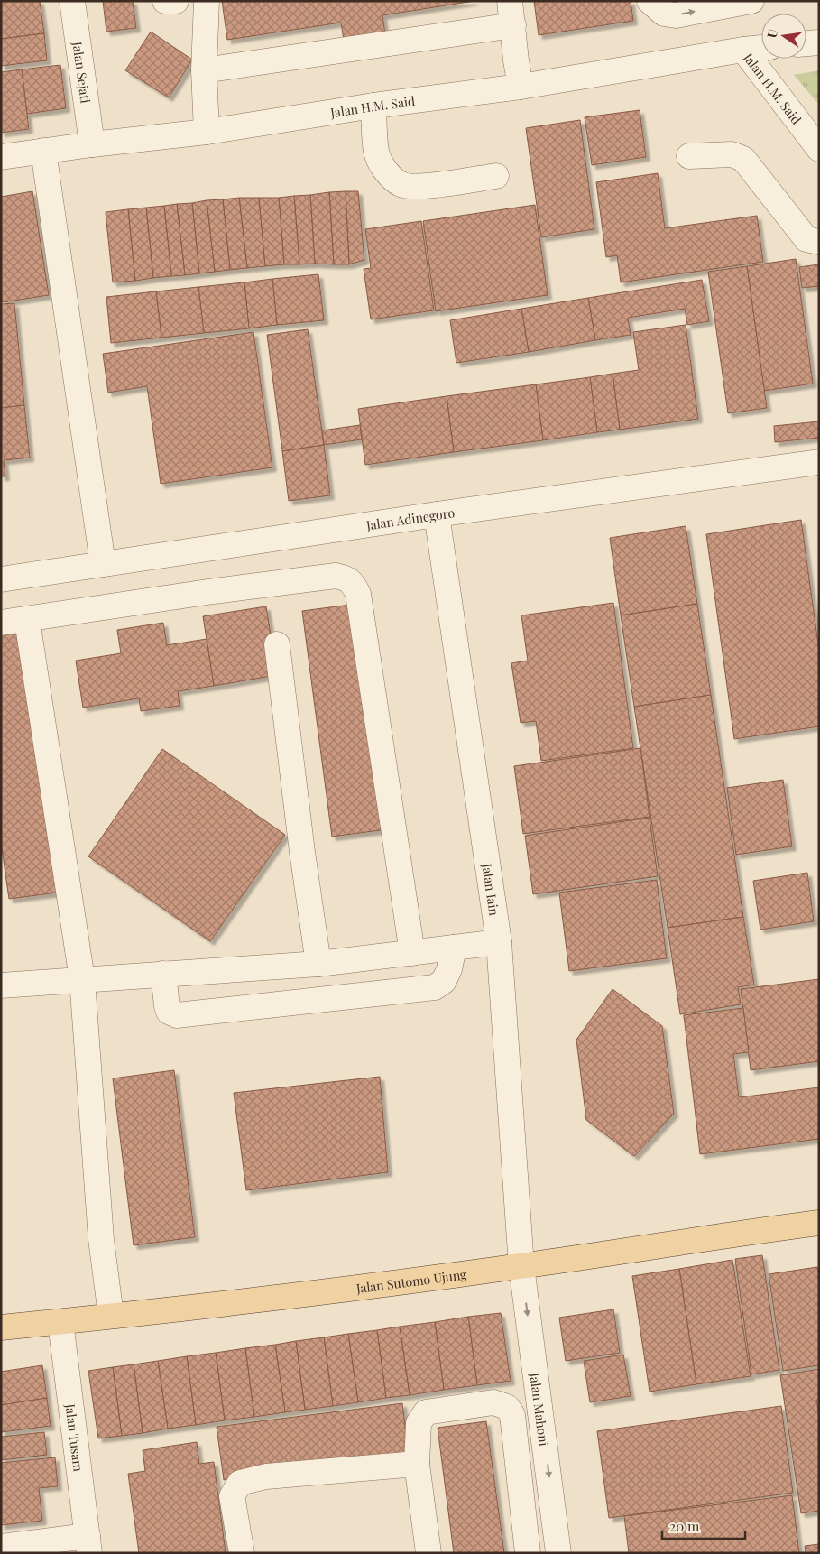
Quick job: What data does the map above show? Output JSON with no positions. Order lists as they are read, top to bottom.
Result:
{
  "streets": {
    "main road": ["Jalan Sutomo Ujung"],
    "street": [
      "Jalan Sejati",
      "Jalan H.M. Said",
      "Jalan Adinegoro",
      "Jalan Iain",
      "Jalan Mahoni",
      "Jalan Tusam"
    ]
  },
  "crossings": [
    ["Jalan Sejati", "Jalan H.M. Said"],
    ["Jalan Adinegoro", "Jalan Iain"],
    ["Jalan Iain", "Jalan Sutomo Ujung"],
    ["Jalan Iain", "Jalan Mahoni"],
    ["Jalan Sutomo Ujung", "Jalan Mahoni"],
    ["Jalan Sutomo Ujung", "Jalan Tusam"]
  ],
  "scale_bar": "20 m",
  "north": "left"
}
